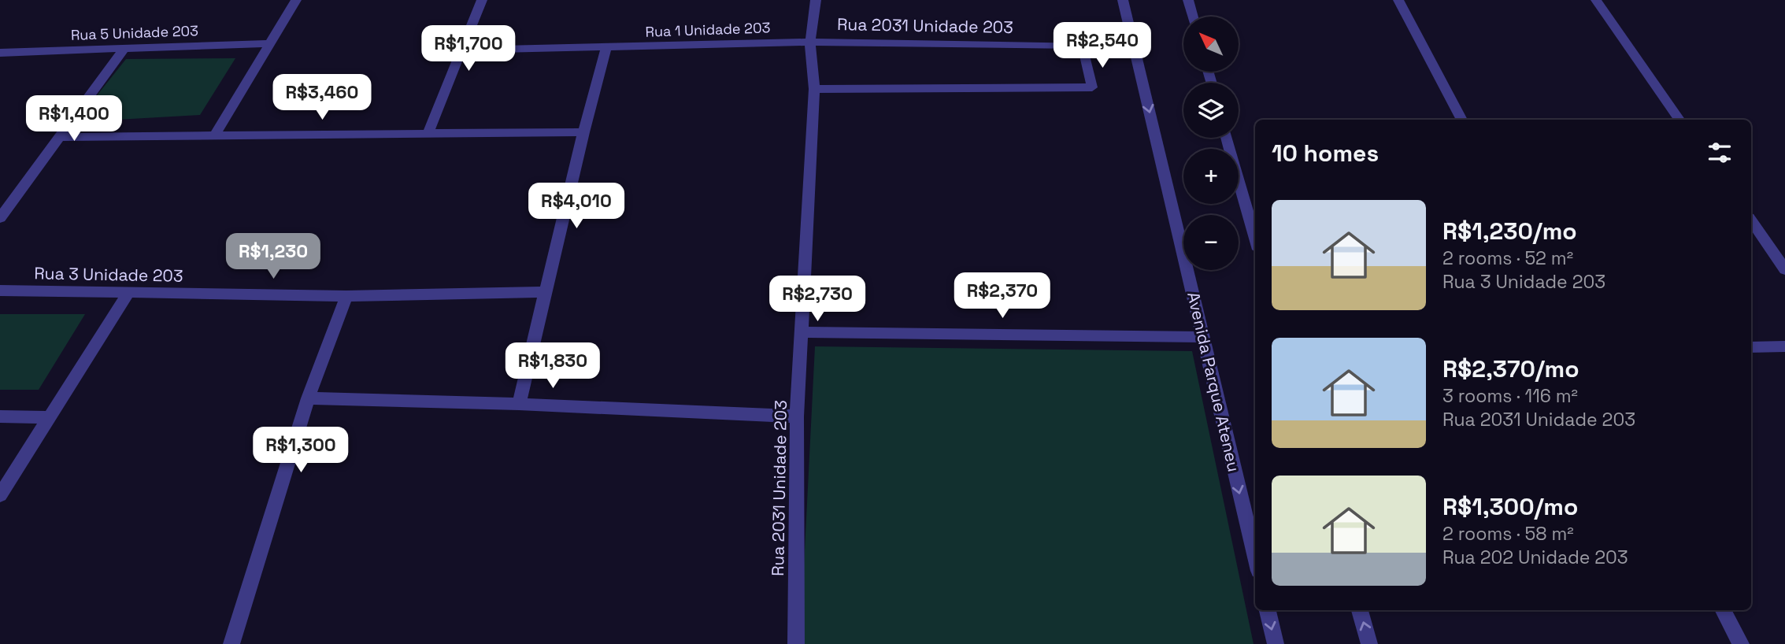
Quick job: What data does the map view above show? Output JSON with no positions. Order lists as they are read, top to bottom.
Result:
{
  "streets": {
    "street": [
      "Rua 2031 Unidade 203",
      "Rua 1 Unidade 203",
      "Rua 5 Unidade 203",
      "Rua 3 Unidade 203",
      "Avenida Parque Ateneu"
    ]
  },
  "crossings": [
    ["Rua 2031 Unidade 203", "Rua 1 Unidade 203"]
  ],
  "one_way": ["Avenida Parque Ateneu"],
  "north": "top left",
  "page": {
    "map_buttons": ["+", "−"],
    "price": [
      "R$2,540",
      "R$1,700",
      "R$3,460",
      "R$1,400",
      "R$4,010",
      "R$1,230",
      "R$2,370",
      "R$2,730",
      "R$1,830",
      "R$1,300"
    ],
    "heading": "10 homes",
    "list": [
      {
        "name": "R$1,230/mo",
        "note": "2 rooms · 52 m² · Rua 3 Unidade 203"
      },
      {
        "name": "R$2,370/mo",
        "note": "3 rooms · 116 m² · Rua 2031 Unidade 203"
      },
      {
        "name": "R$1,300/mo",
        "note": "2 rooms · 58 m² · Rua 202 Unidade 203"
      }
    ]
  }
}
